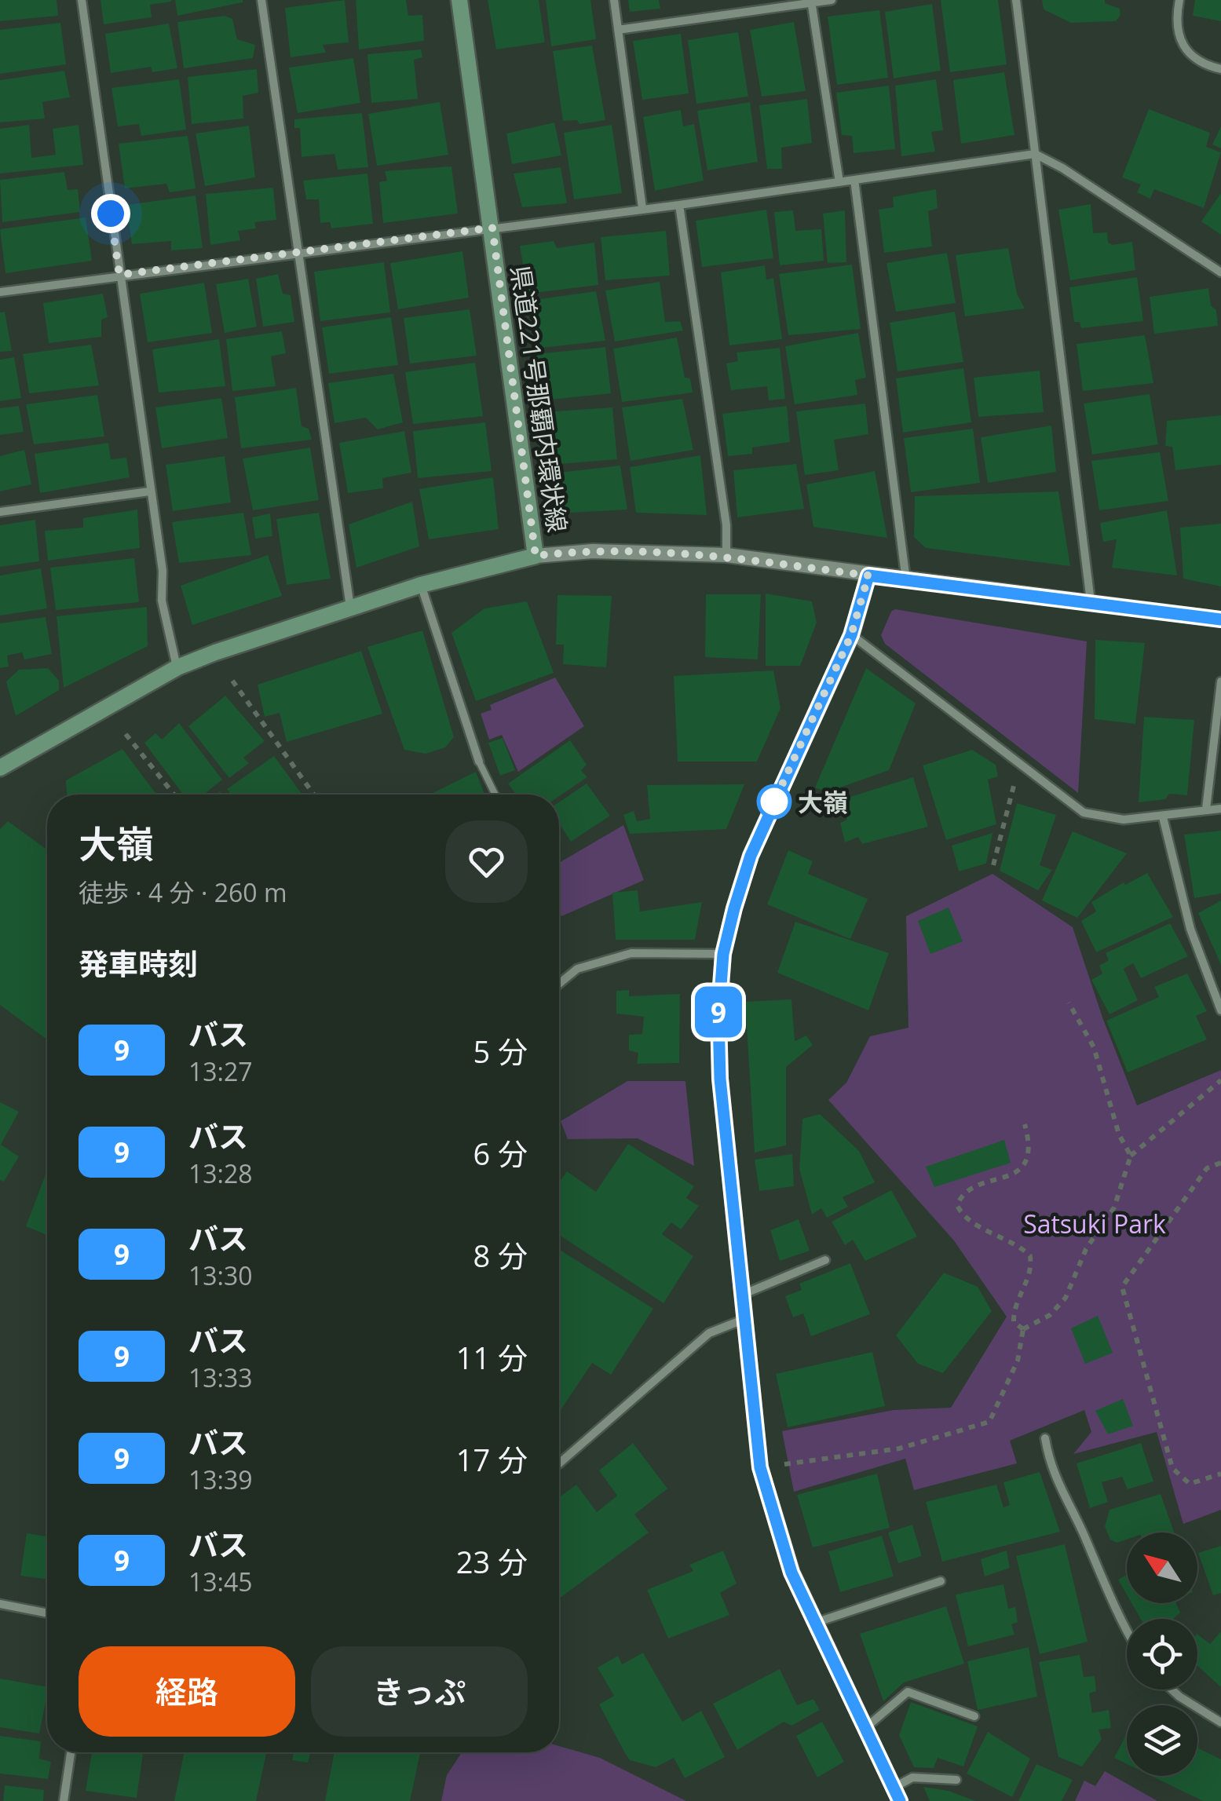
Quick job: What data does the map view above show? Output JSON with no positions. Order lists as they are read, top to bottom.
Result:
{
  "streets": {
    "main road": ["県道221号那覇内環状線"]
  },
  "parks": ["Satsuki Park"],
  "places": ["大嶺"],
  "lines": ["bus line 9"],
  "north": "top left",
  "page": {
    "on_map": "9",
    "heading": [
      ["大嶺", "徒歩 · 4 分 · 260 m"],
      "発車時刻"
    ],
    "list": [
      {
        "mark": "9",
        "name": "バス",
        "note": "13:27",
        "value": "5 分"
      },
      {
        "mark": "9",
        "name": "バス",
        "note": "13:28",
        "value": "6 分"
      },
      {
        "mark": "9",
        "name": "バス",
        "note": "13:30",
        "value": "8 分"
      },
      {
        "mark": "9",
        "name": "バス",
        "note": "13:33",
        "value": "11 分"
      },
      {
        "mark": "9",
        "name": "バス",
        "note": "13:39",
        "value": "17 分"
      },
      {
        "mark": "9",
        "name": "バス",
        "note": "13:45",
        "value": "23 分"
      }
    ],
    "buttons": ["経路", "きっぷ"]
  }
}
